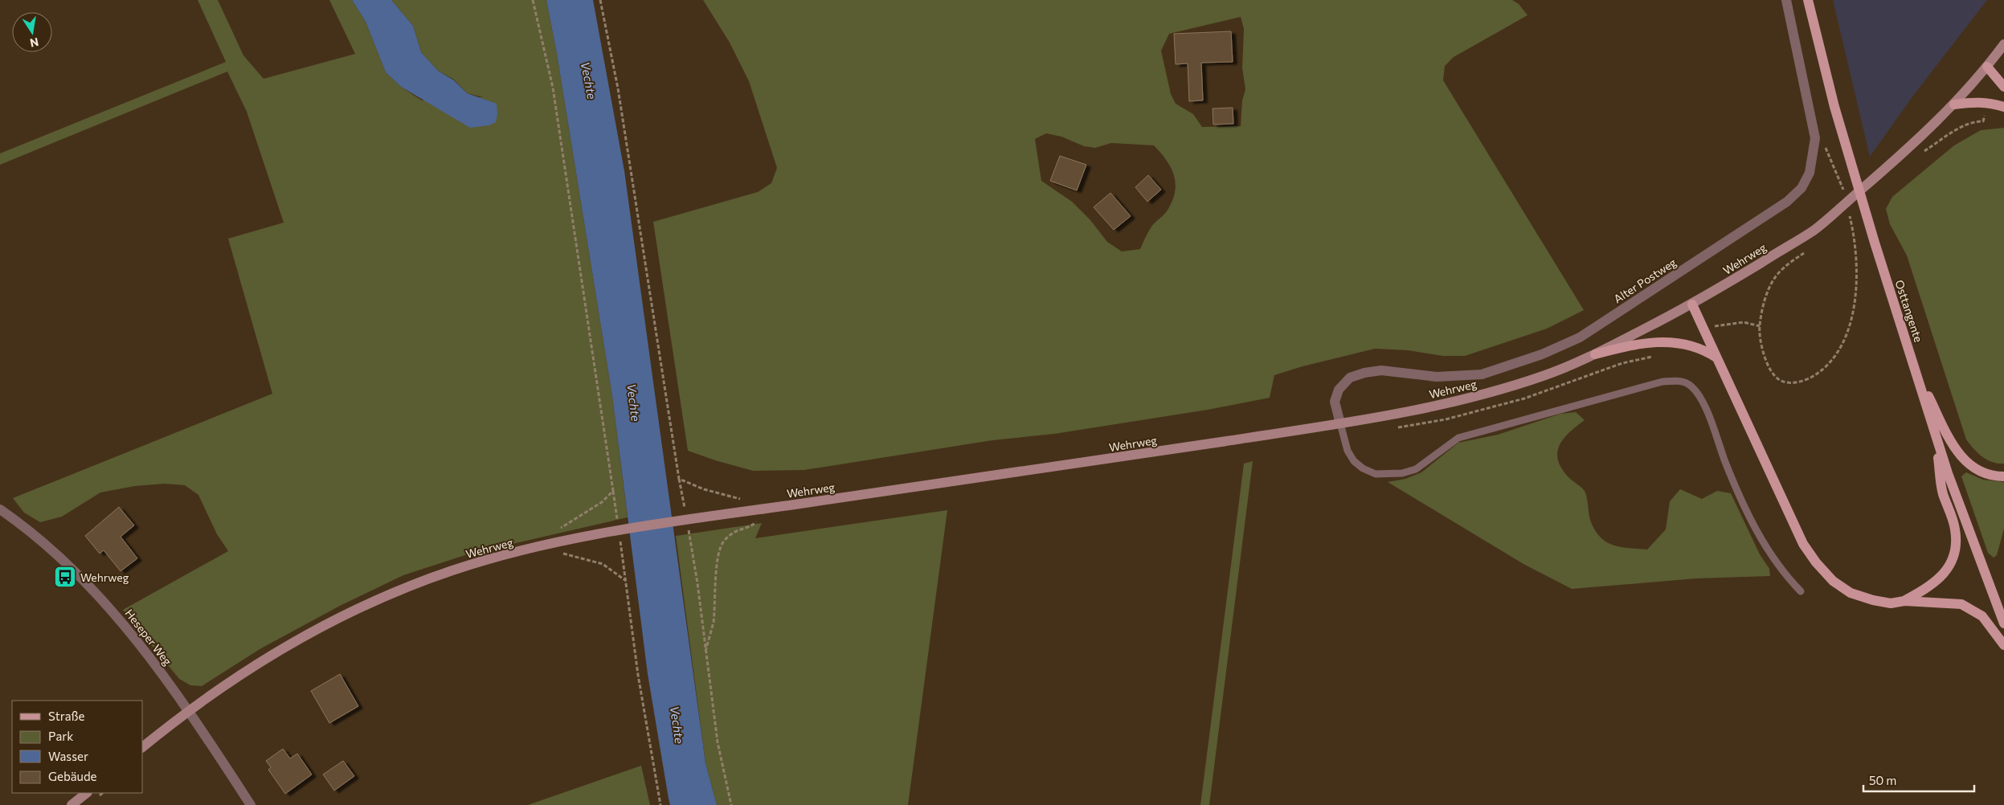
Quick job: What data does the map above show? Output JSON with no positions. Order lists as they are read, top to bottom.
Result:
{
  "streets": {
    "main road": ["Osttangente"],
    "street": ["Wehrweg", "Alter Postweg", "Heseper Weg"]
  },
  "crossings": [
    ["Wehrweg", "Alter Postweg"],
    ["Wehrweg", "Heseper Weg"]
  ],
  "water": ["Vechte"],
  "places": {
    "bus stop": ["Wehrweg"]
  },
  "legend": [
    "Straße",
    "Park",
    "Wasser",
    "Gebäude"
  ],
  "scale_bar": "50 m",
  "north": "bottom"
}
